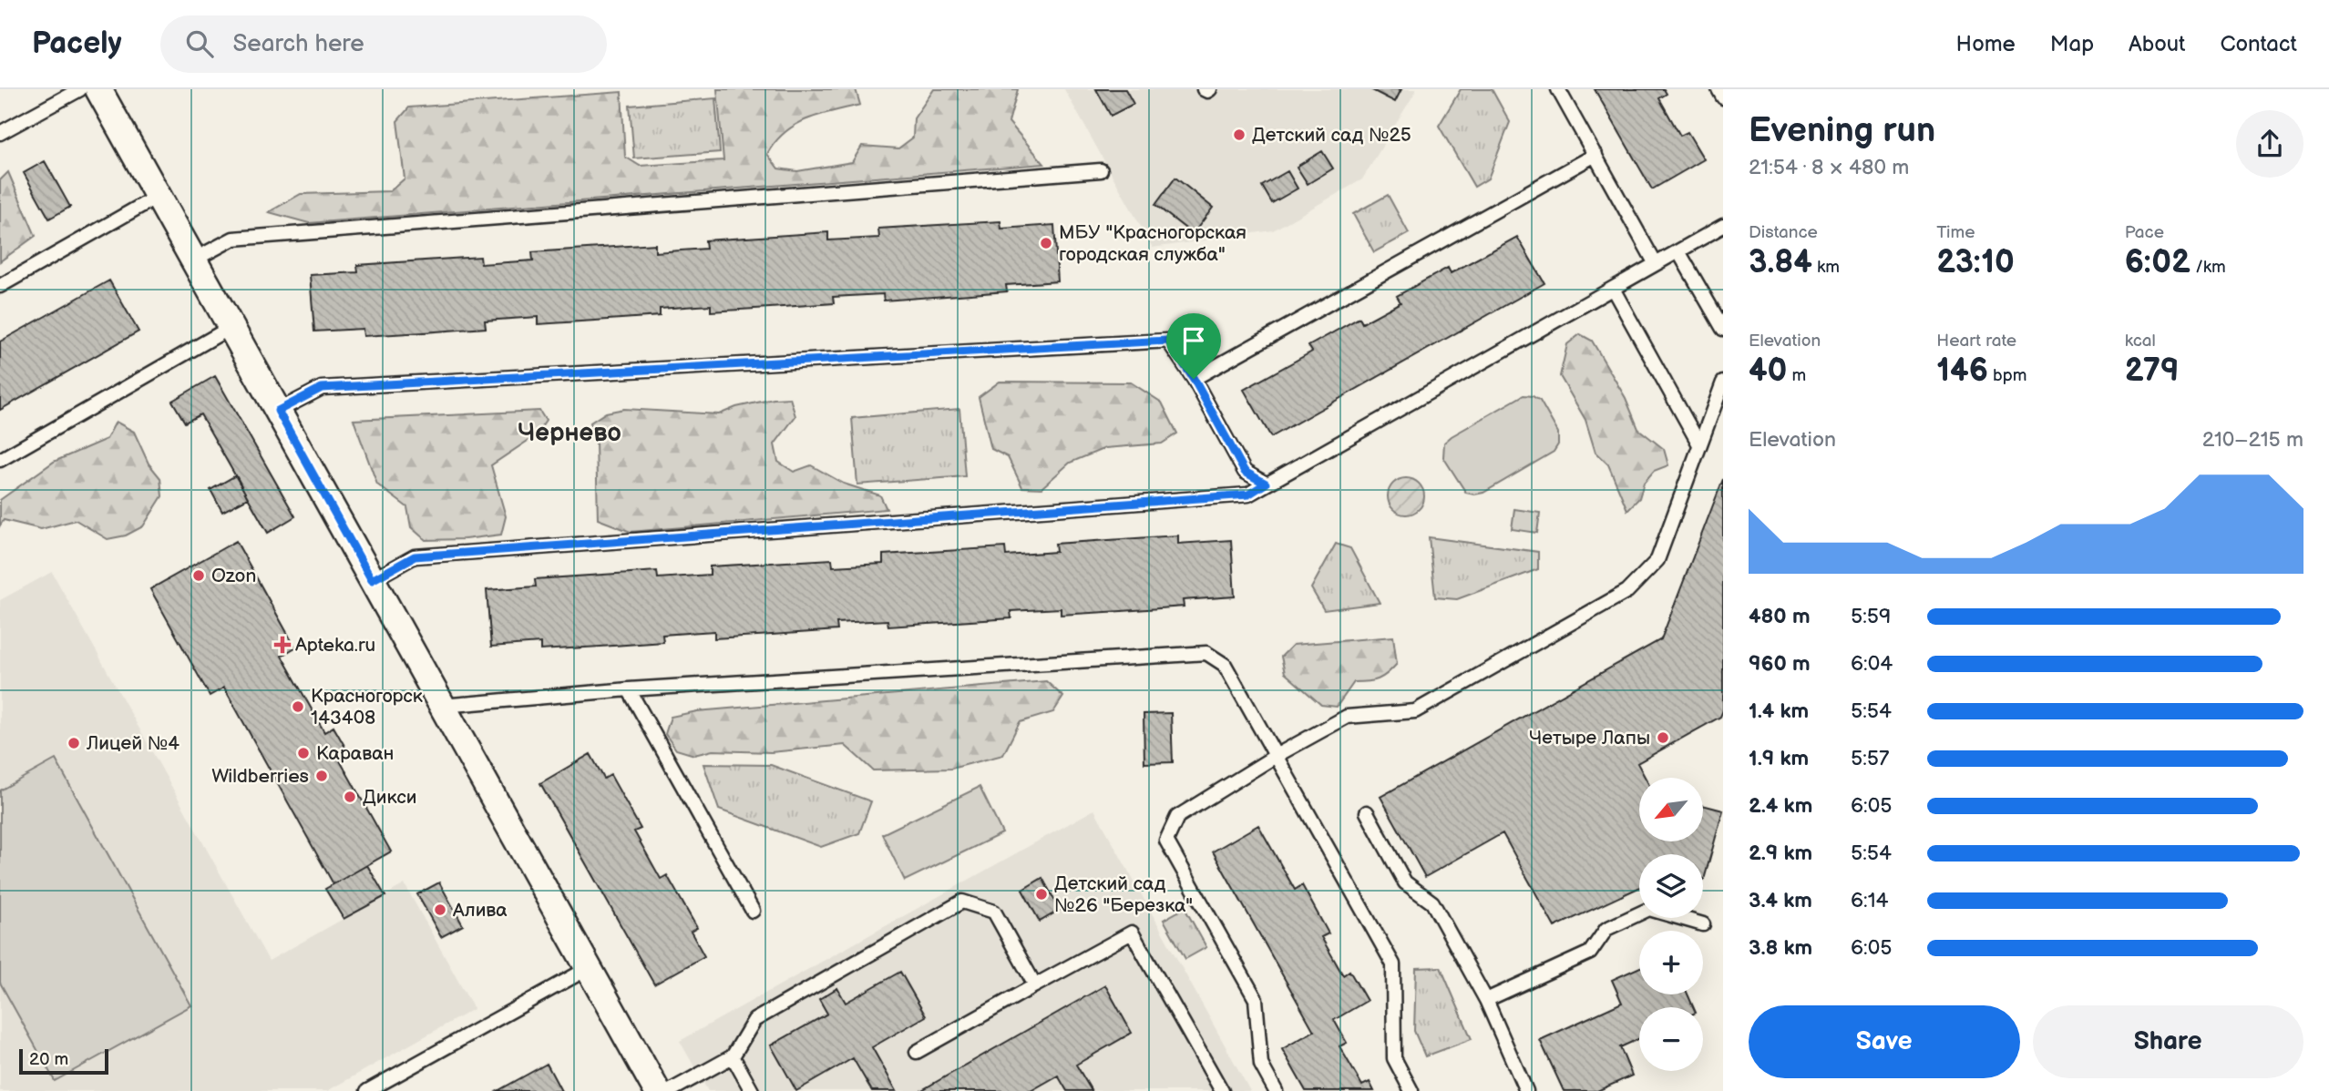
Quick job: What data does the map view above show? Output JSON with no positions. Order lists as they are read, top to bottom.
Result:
{
  "districts": ["Чернево"],
  "places": {
    "other": [
      "Детский сад №25",
      "МБУ \"Красногорская городская служба\"",
      "Ozon",
      "Красногорск 143408",
      "Четыре Лапы",
      "Лицей №4",
      "Караван",
      "Wildberries",
      "Дикси",
      "Детский сад №26 \"Березка\"",
      "Алива"
    ],
    "health": ["Apteka.ru"]
  },
  "scale_bar": "20 m",
  "north": "bottom left",
  "page": {
    "header": "Pacely",
    "search": "Search here",
    "nav": [
      "Home",
      "Map",
      "About",
      "Contact"
    ],
    "heading": ["Evening run", "21:54 · 8 × 480 m"],
    "stats": [
      ["Distance", "3.84 km"],
      ["Time", "23:10"],
      ["Pace", "6:02 /km"],
      ["Elevation", "40 m"],
      ["Heart rate", "146 bpm"],
      ["kcal", "279"]
    ],
    "chart": ["Elevation", "210–215 m"],
    "list": [
      {
        "name": "480 m",
        "note": "5:59"
      },
      {
        "name": "960 m",
        "note": "6:04"
      },
      {
        "name": "1.4 km",
        "note": "5:54"
      },
      {
        "name": "1.9 km",
        "note": "5:57"
      },
      {
        "name": "2.4 km",
        "note": "6:05"
      },
      {
        "name": "2.9 km",
        "note": "5:54"
      },
      {
        "name": "3.4 km",
        "note": "6:14"
      },
      {
        "name": "3.8 km",
        "note": "6:05"
      }
    ],
    "map_buttons": ["+", "−"],
    "buttons": ["Save", "Share"],
    "scale": "20 m"
  }
}
